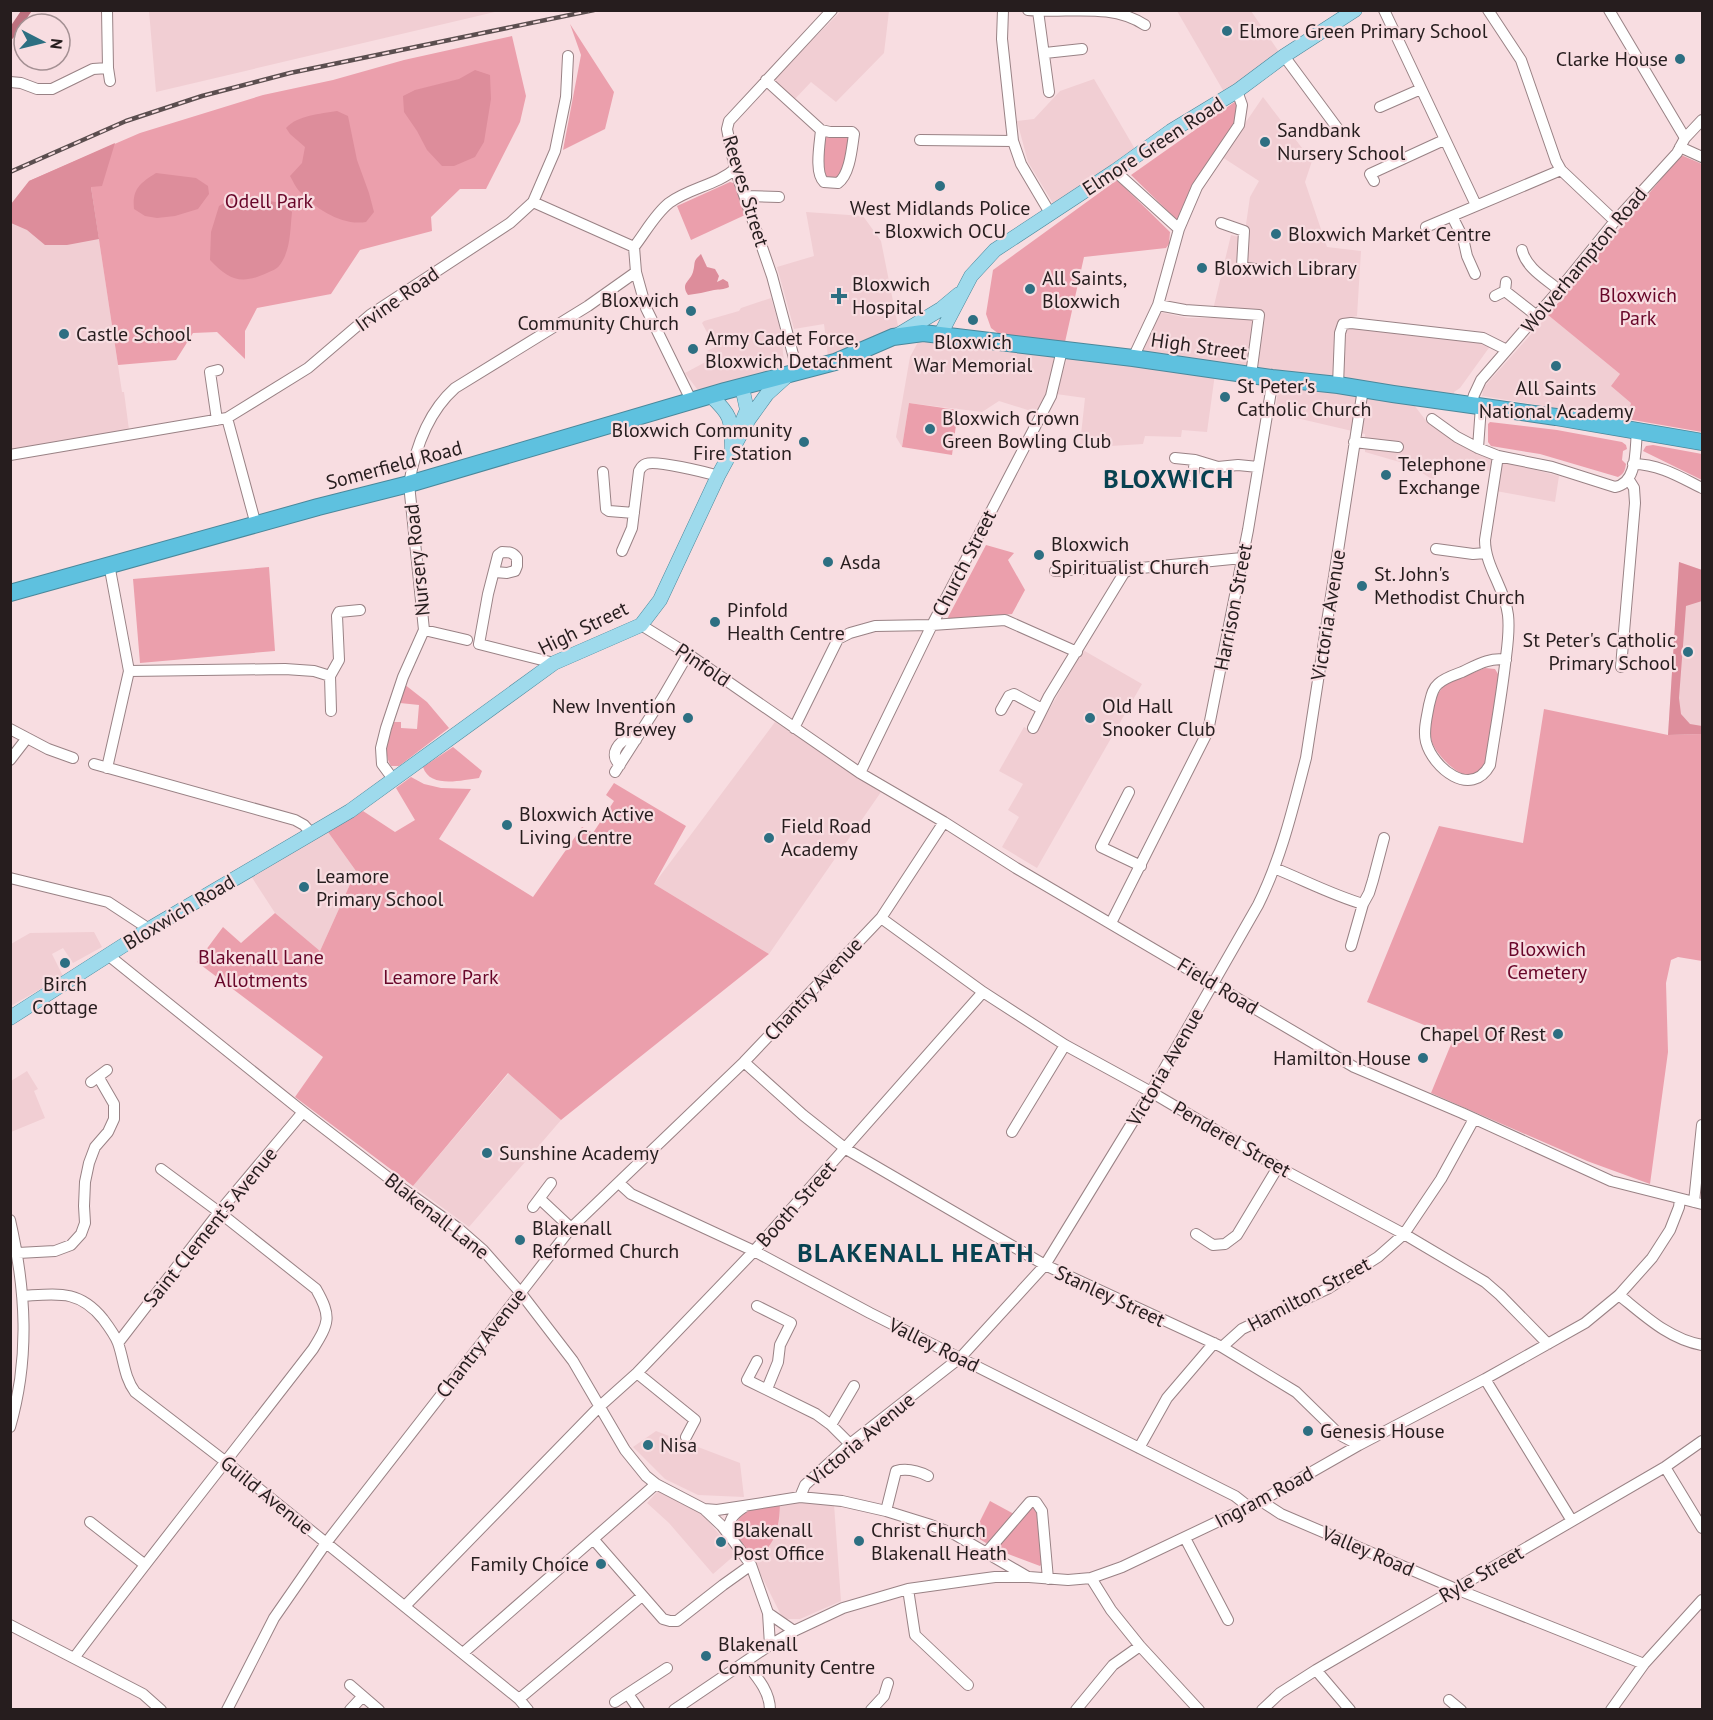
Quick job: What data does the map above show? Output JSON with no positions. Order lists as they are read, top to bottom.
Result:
{
  "streets": {
    "highway": ["High Street", "Somerfield Road"],
    "main road": ["Elmore Green Road", "Bloxwich Road"],
    "street": [
      "Reeves Street",
      "Wolverhampton Road",
      "Irvine Road",
      "Nursery Road",
      "Church Street",
      "Harrison Street",
      "Victoria Avenue",
      "Pinfold",
      "Field Road",
      "Chantry Avenue",
      "Penderel Street",
      "Booth Street",
      "Blakenall Lane",
      "Saint Clement's Avenue",
      "Hamilton Street",
      "Stanley Street",
      "Valley Road",
      "Guild Avenue",
      "Ingram Road",
      "Ryle Street"
    ]
  },
  "crossings": [
    ["Elmore Green Road", "High Street"],
    ["Reeves Street", "High Street"],
    ["Reeves Street", "Somerfield Road"],
    ["Wolverhampton Road", "High Street"],
    ["High Street", "Somerfield Road"],
    ["High Street", "Nursery Road"],
    ["High Street", "Church Street"],
    ["High Street", "Harrison Street"],
    ["High Street", "Victoria Avenue"],
    ["High Street", "Pinfold"],
    ["High Street", "Bloxwich Road"],
    ["Somerfield Road", "Nursery Road"],
    ["Church Street", "Field Road"],
    ["Harrison Street", "Field Road"],
    ["Victoria Avenue", "Field Road"],
    ["Victoria Avenue", "Penderel Street"],
    ["Victoria Avenue", "Stanley Street"],
    ["Victoria Avenue", "Valley Road"],
    ["Pinfold", "Field Road"],
    ["Bloxwich Road", "Blakenall Lane"],
    ["Field Road", "Chantry Avenue"],
    ["Field Road", "Hamilton Street"],
    ["Field Road", "Ingram Road"],
    ["Chantry Avenue", "Penderel Street"],
    ["Chantry Avenue", "Blakenall Lane"],
    ["Chantry Avenue", "Stanley Street"],
    ["Chantry Avenue", "Valley Road"],
    ["Chantry Avenue", "Guild Avenue"],
    ["Penderel Street", "Booth Street"],
    ["Penderel Street", "Hamilton Street"],
    ["Penderel Street", "Ingram Road"],
    ["Booth Street", "Blakenall Lane"],
    ["Booth Street", "Stanley Street"],
    ["Booth Street", "Valley Road"],
    ["Booth Street", "Guild Avenue"],
    ["Blakenall Lane", "Saint Clement's Avenue"],
    ["Blakenall Lane", "Ingram Road"],
    ["Saint Clement's Avenue", "Guild Avenue"],
    ["Hamilton Street", "Stanley Street"],
    ["Hamilton Street", "Valley Road"],
    ["Stanley Street", "Ingram Road"],
    ["Valley Road", "Ingram Road"],
    ["Valley Road", "Ryle Street"]
  ],
  "districts": ["BLOXWICH", "BLAKENALL HEATH"],
  "parks": [
    "Odell Park",
    "Bloxwich Park",
    "Bloxwich Cemetery",
    "Blakenall Lane Allotments",
    "Leamore Park"
  ],
  "places": {
    "other": [
      "Elmore Green Primary School",
      "Clarke House",
      "Sandbank Nursery School",
      "West Midlands Police - Bloxwich OCU",
      "Bloxwich Market Centre",
      "Bloxwich Library",
      "All Saints, Bloxwich",
      "Bloxwich Community Church",
      "Bloxwich War Memorial",
      "Castle School",
      "Army Cadet Force, Bloxwich Detachment",
      "All Saints National Academy",
      "St Peter's Catholic Church",
      "Bloxwich Crown Green Bowling Club",
      "Bloxwich Community Fire Station",
      "Telephone Exchange",
      "Bloxwich Spiritualist Church",
      "Asda",
      "St. John's Methodist Church",
      "Pinfold Health Centre",
      "St Peter's Catholic Primary School",
      "New Invention Brewey",
      "Old Hall Snooker Club",
      "Bloxwich Active Living Centre",
      "Field Road Academy",
      "Leamore Primary School",
      "Birch Cottage",
      "Chapel Of Rest",
      "Hamilton House",
      "Sunshine Academy",
      "Blakenall Reformed Church",
      "Genesis House",
      "Nisa",
      "Christ Church Blakenall Heath",
      "Blakenall Post Office",
      "Family Choice",
      "Blakenall Community Centre"
    ],
    "health": ["Bloxwich Hospital"]
  },
  "north": "right"
}
